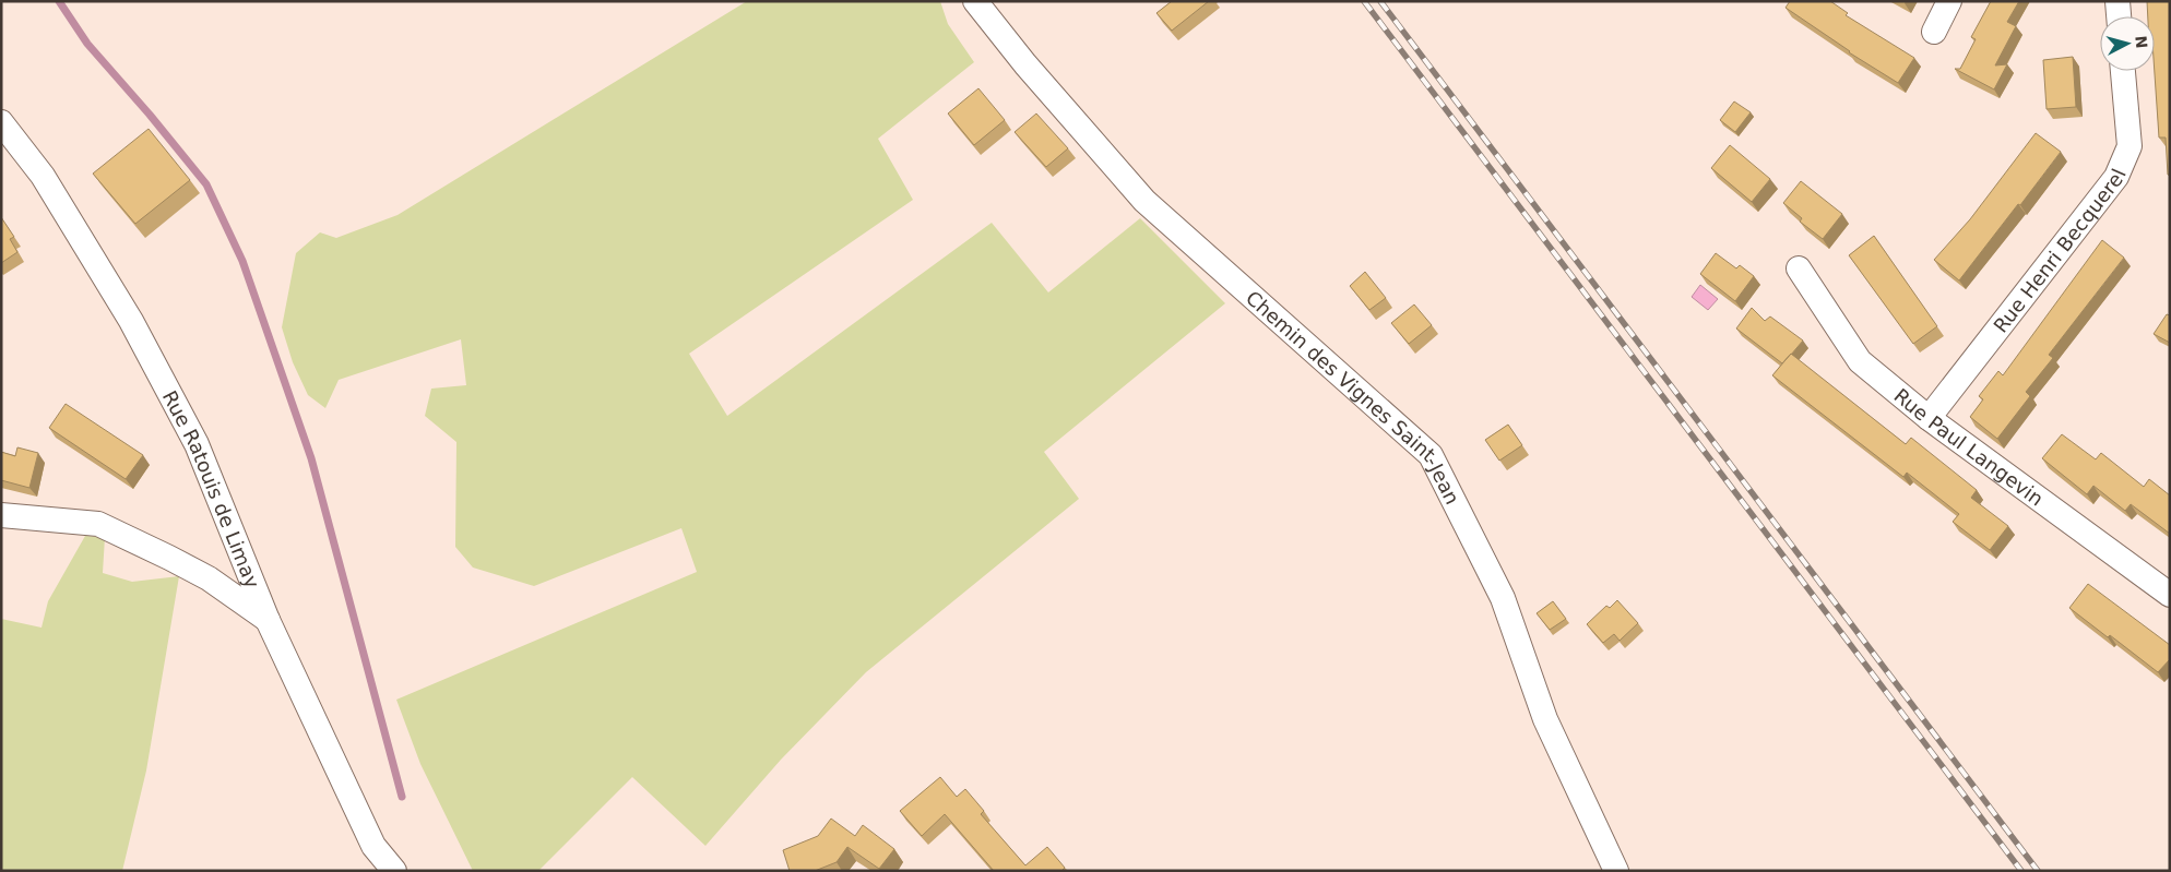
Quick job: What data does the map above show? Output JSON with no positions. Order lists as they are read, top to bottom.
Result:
{
  "streets": {
    "street": [
      "Rue Henri Becquerel",
      "Chemin des Vignes Saint-Jean",
      "Rue Paul Langevin",
      "Rue Ratouis de Limay"
    ]
  },
  "crossings": [
    ["Rue Henri Becquerel", "Rue Paul Langevin"]
  ],
  "north": "right"
}
